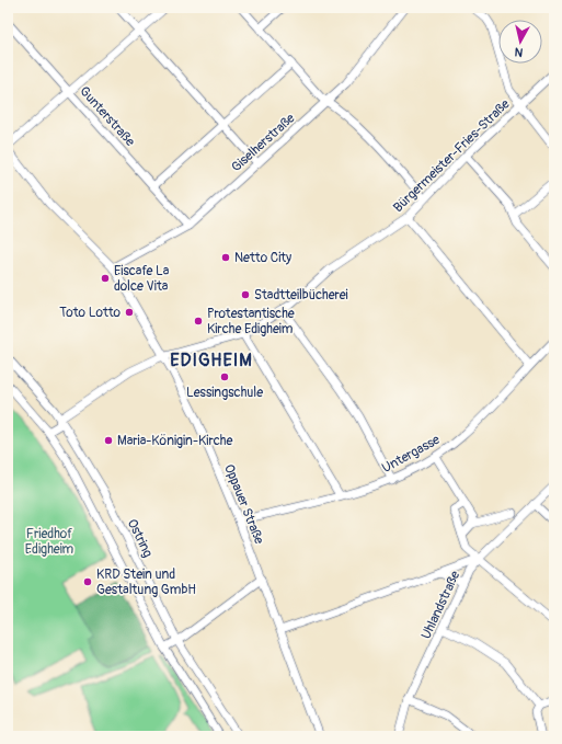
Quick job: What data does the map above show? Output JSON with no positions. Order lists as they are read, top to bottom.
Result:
{
  "streets": {
    "street": [
      "Gunterstraße",
      "Giselherstraße",
      "Bürgermeister-Fries-Straße",
      "Untergasse",
      "Oppauer Straße",
      "Ostring",
      "Uhlandstraße"
    ]
  },
  "crossings": [
    ["Gunterstraße", "Giselherstraße"],
    ["Giselherstraße", "Oppauer Straße"],
    ["Bürgermeister-Fries-Straße", "Oppauer Straße"],
    ["Bürgermeister-Fries-Straße", "Ostring"],
    ["Untergasse", "Oppauer Straße"]
  ],
  "districts": ["EDIGHEIM"],
  "parks": ["Friedhof Edigheim"],
  "places": [
    "Netto City",
    "Eiscafe La dolce Vita",
    "Stadtteilbücherei",
    "Toto Lotto",
    "Protestantische Kirche Edigheim",
    "Lessingschule",
    "Maria-Königin-Kirche",
    "KRD Stein und Gestaltung GmbH"
  ],
  "north": "bottom"
}
